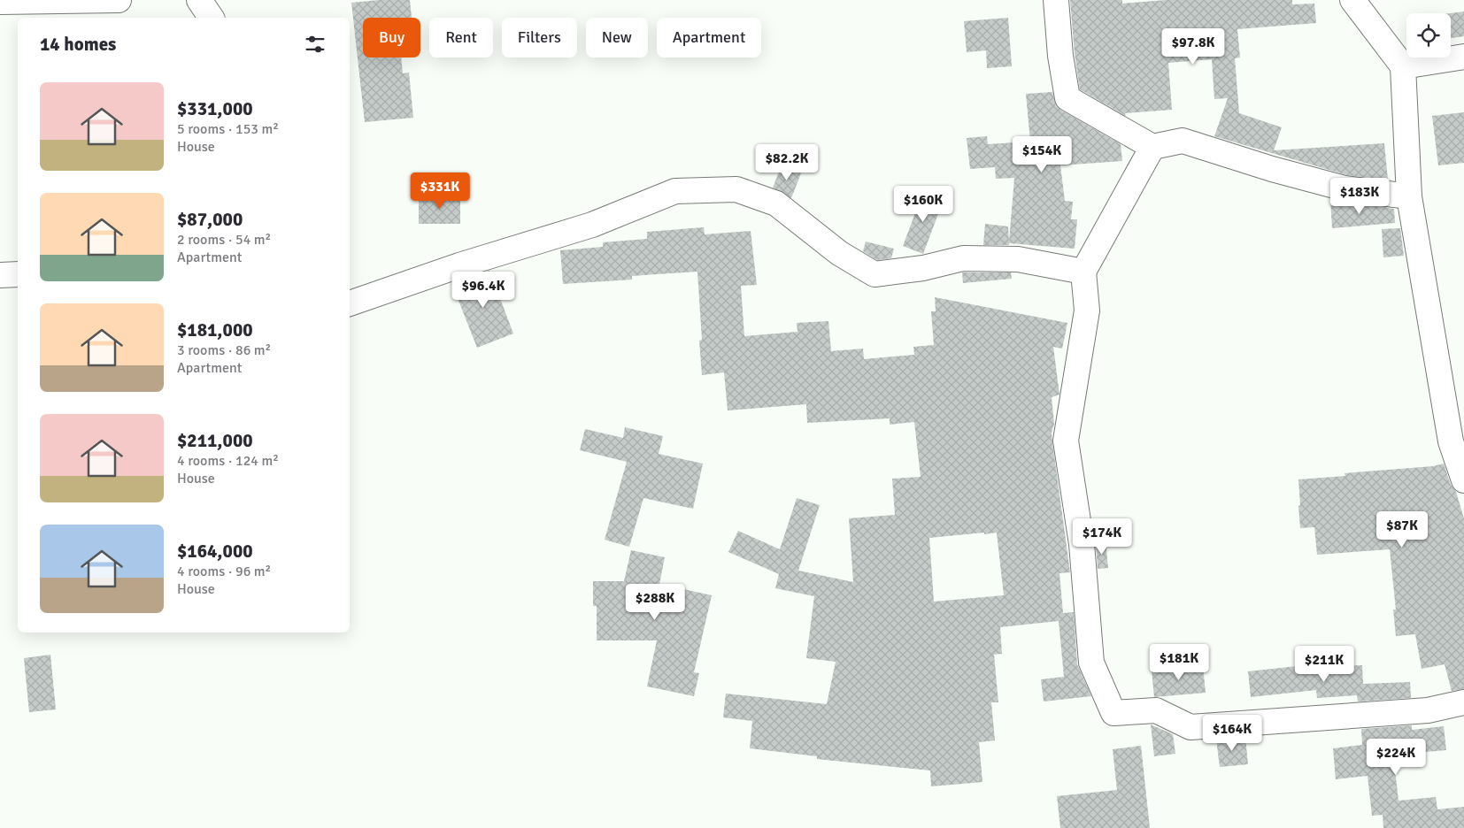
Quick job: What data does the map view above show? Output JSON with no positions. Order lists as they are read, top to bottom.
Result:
{
  "page": {
    "chip": [
      "Buy",
      "Rent",
      "Filters",
      "New",
      "Apartment"
    ],
    "heading": "14 homes",
    "price": [
      "$97.8K",
      "$154K",
      "$82.2K",
      "$331K",
      "$183K",
      "$160K",
      "$96.4K",
      "$87K",
      "$174K",
      "$288K",
      "$181K",
      "$211K",
      "$164K",
      "$224K"
    ],
    "list": [
      {
        "name": "$331,000",
        "note": "5 rooms · 153 m² · House"
      },
      {
        "name": "$87,000",
        "note": "2 rooms · 54 m² · Apartment"
      },
      {
        "name": "$181,000",
        "note": "3 rooms · 86 m² · Apartment"
      },
      {
        "name": "$211,000",
        "note": "4 rooms · 124 m² · House"
      },
      {
        "name": "$164,000",
        "note": "4 rooms · 96 m² · House"
      }
    ]
  }
}
